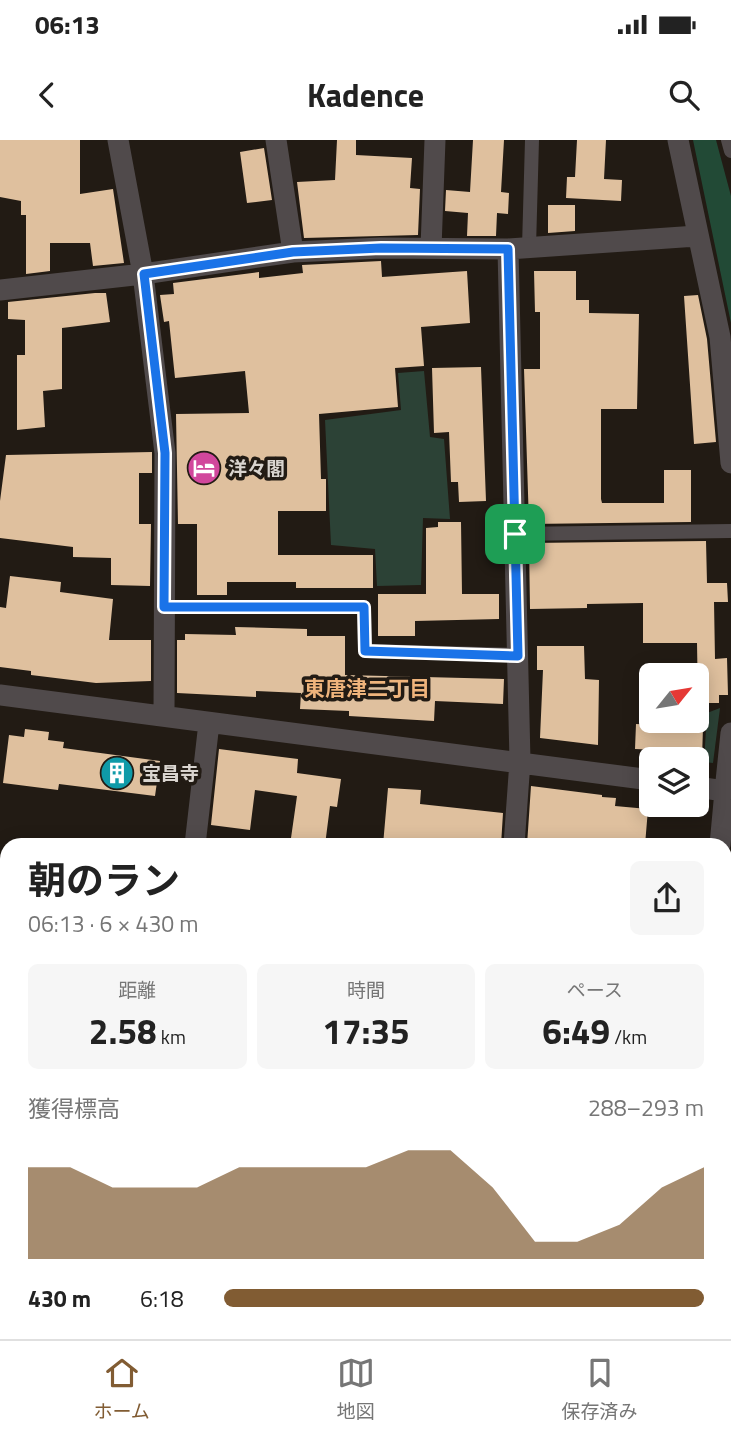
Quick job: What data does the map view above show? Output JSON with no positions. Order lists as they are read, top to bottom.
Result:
{
  "districts": ["東唐津二丁目"],
  "places": {
    "hotel": ["洋々閣"],
    "building": ["宝昌寺"]
  },
  "north": "top right",
  "page": {
    "status": "06:13",
    "header": "Kadence",
    "heading": ["朝のラン", "06:13 · 6 × 430 m"],
    "stats": [
      ["距離", "2.58 km"],
      ["時間", "17:35"],
      ["ペース", "6:49 /km"]
    ],
    "chart": ["獲得標高", "288–293 m"],
    "list": [
      {
        "name": "430 m",
        "note": "6:18"
      }
    ],
    "tabs": ["ホーム", "地図", "保存済み"]
  }
}
